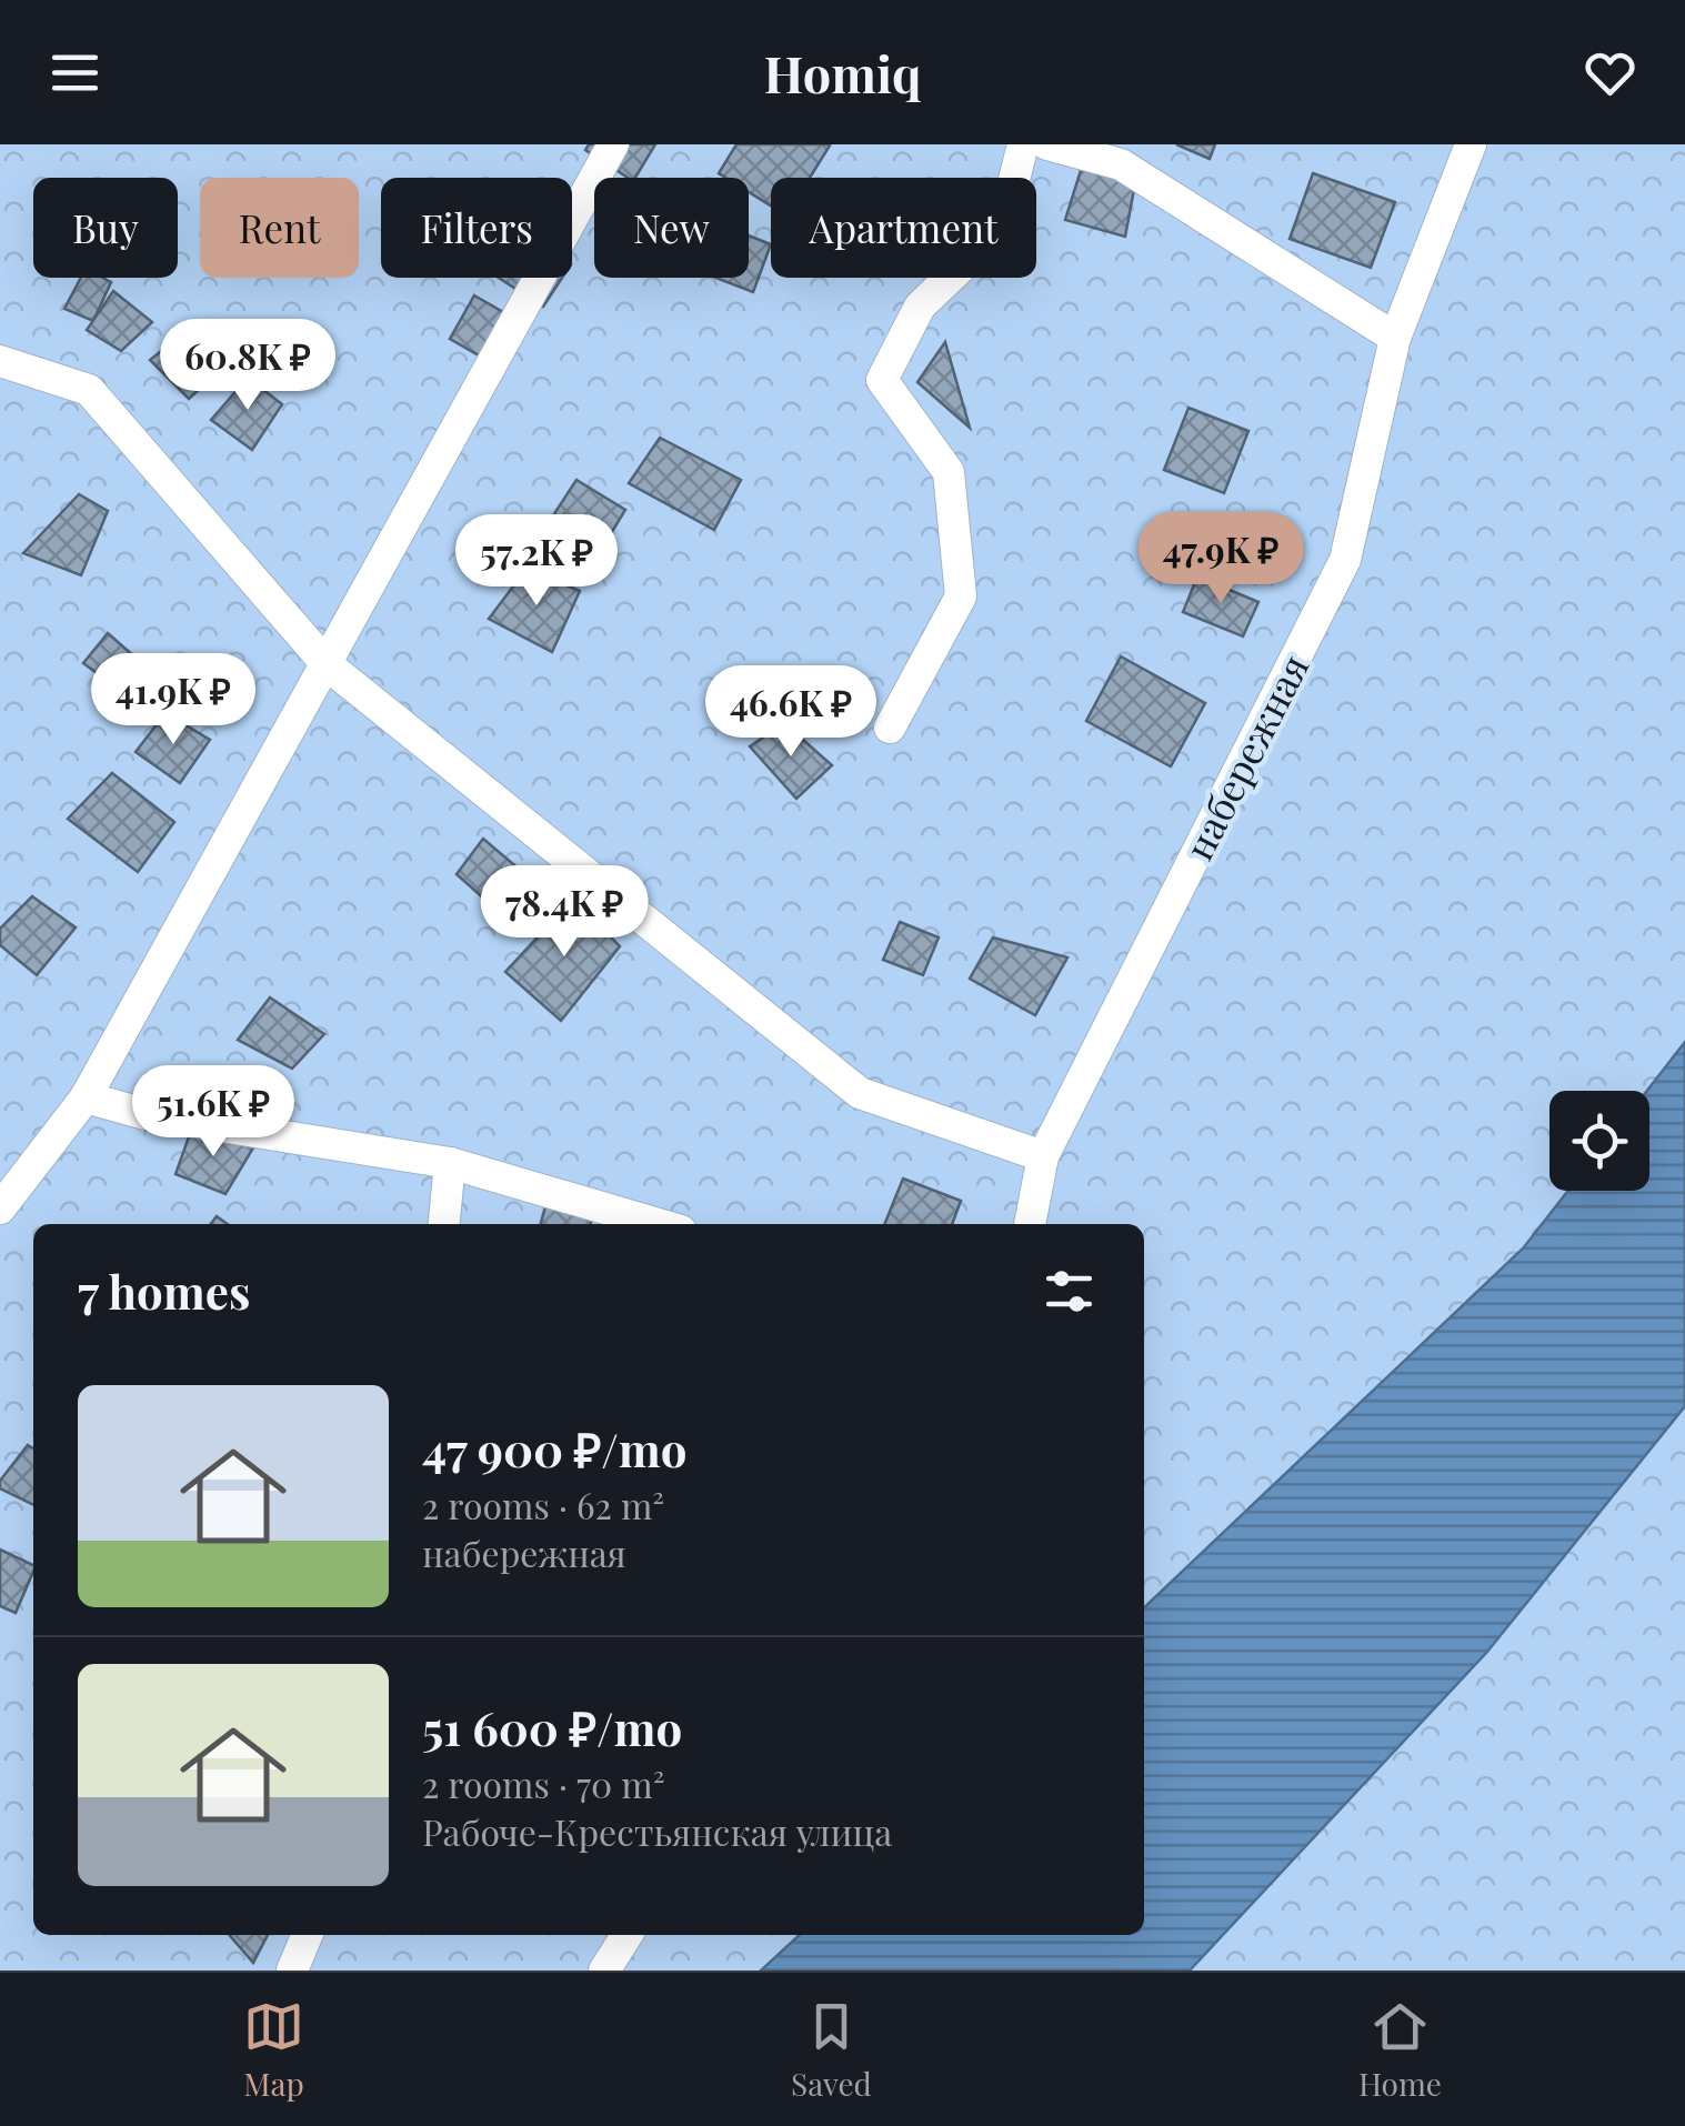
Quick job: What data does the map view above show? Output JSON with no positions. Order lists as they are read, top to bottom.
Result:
{
  "streets": {
    "street": ["набережная"]
  },
  "page": {
    "header": "Homiq",
    "chip": [
      "Buy",
      "Rent",
      "Filters",
      "New",
      "Apartment"
    ],
    "price": [
      "60.8K ₽",
      "47.9K ₽",
      "57.2K ₽",
      "41.9K ₽",
      "46.6K ₽",
      "78.4K ₽",
      "51.6K ₽"
    ],
    "heading": "7 homes",
    "list": [
      {
        "name": "47 900 ₽/mo",
        "note": "2 rooms · 62 m² · набережная"
      },
      {
        "name": "51 600 ₽/mo",
        "note": "2 rooms · 70 m² · Рабоче-Крестьянская улица"
      }
    ],
    "tabs": ["Map", "Saved", "Home"]
  }
}
